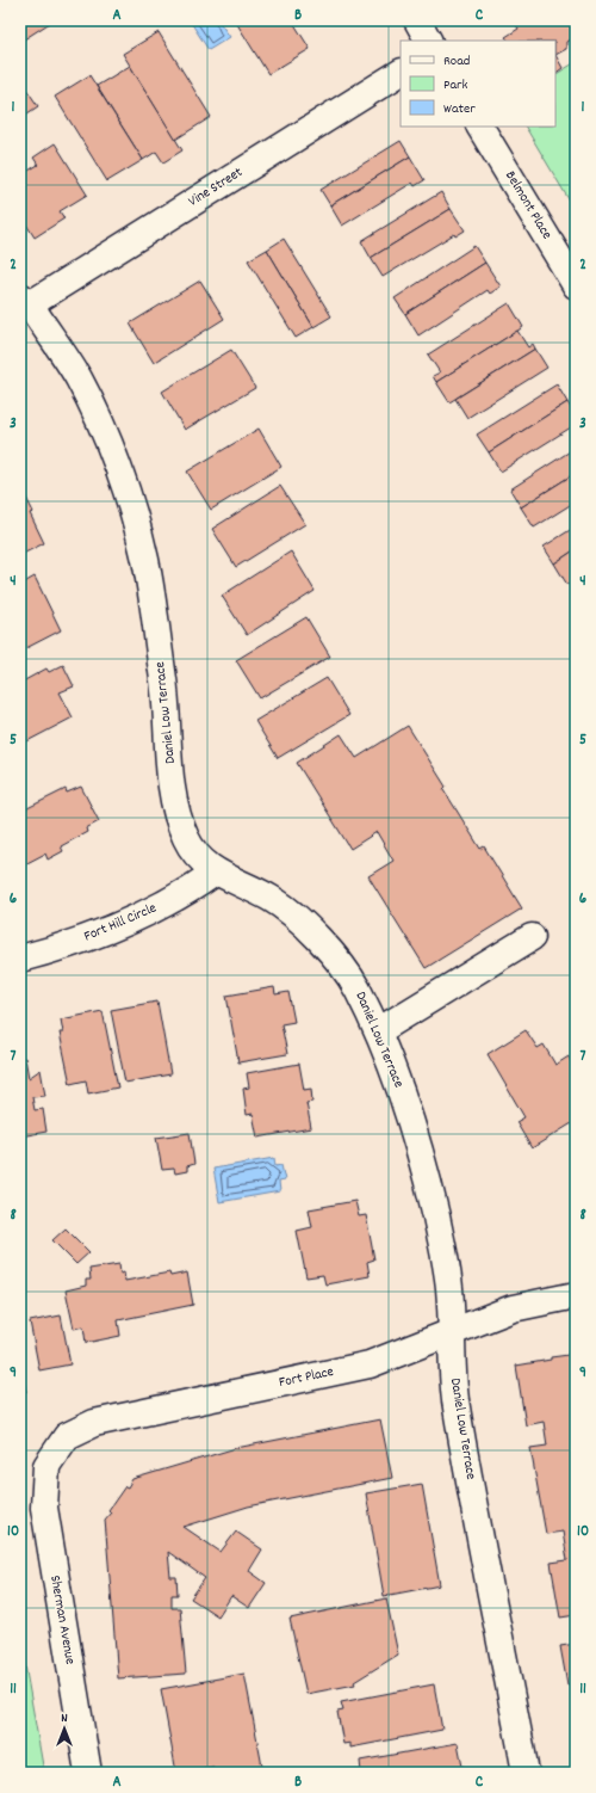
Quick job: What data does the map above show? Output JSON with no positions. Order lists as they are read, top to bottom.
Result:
{
  "streets": {
    "street": [
      "Vine Street",
      "Belmont Place",
      "Daniel Low Terrace",
      "Fort Hill Circle",
      "Fort Place",
      "Sherman Avenue"
    ]
  },
  "crossings": [
    ["Vine Street", "Daniel Low Terrace"],
    ["Daniel Low Terrace", "Fort Hill Circle"],
    ["Daniel Low Terrace", "Fort Place"],
    ["Fort Place", "Sherman Avenue"]
  ],
  "legend": ["Road", "Park", "Water"],
  "north": "top",
  "grid": {
    "columns": ["A", "B", "C"],
    "rows": [
      "1",
      "2",
      "3",
      "4",
      "5",
      "6",
      "7",
      "8",
      "9",
      "10",
      "11"
    ]
  }
}
